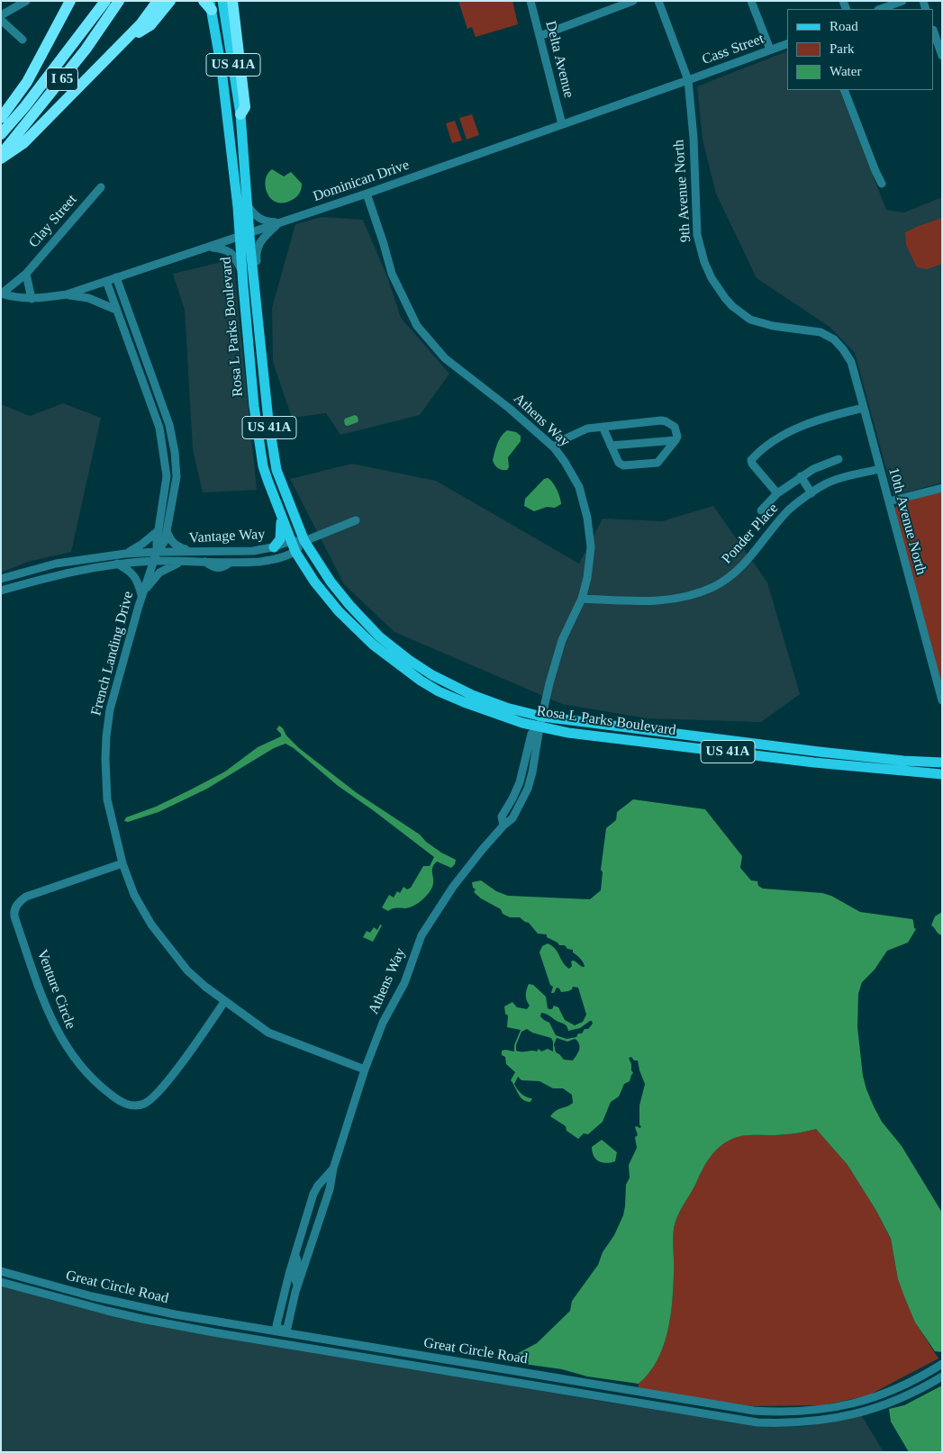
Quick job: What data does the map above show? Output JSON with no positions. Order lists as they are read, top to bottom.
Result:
{
  "streets": {
    "highway": ["I 65"],
    "main road": ["US 41A", "Rosa L Parks Boulevard"],
    "street": [
      "Cass Street",
      "Delta Avenue",
      "Dominican Drive",
      "9th Avenue North",
      "Clay Street",
      "Athens Way",
      "10th Avenue North",
      "Ponder Place",
      "Vantage Way",
      "French Landing Drive",
      "Venture Circle",
      "Great Circle Road"
    ]
  },
  "crossings": [
    ["Cass Street", "Dominican Drive"],
    ["Cass Street", "9th Avenue North"],
    ["Delta Avenue", "Dominican Drive"],
    ["Dominican Drive", "9th Avenue North"],
    ["Dominican Drive", "Clay Street"],
    ["Dominican Drive", "Rosa L Parks Boulevard"],
    ["Dominican Drive", "Athens Way"],
    ["Dominican Drive", "French Landing Drive"],
    ["9th Avenue North", "10th Avenue North"],
    ["Rosa L Parks Boulevard", "Athens Way"],
    ["Rosa L Parks Boulevard", "Vantage Way"],
    ["Athens Way", "Ponder Place"],
    ["Athens Way", "French Landing Drive"],
    ["Athens Way", "Great Circle Road"],
    ["10th Avenue North", "Ponder Place"],
    ["Vantage Way", "French Landing Drive"],
    ["French Landing Drive", "Venture Circle"]
  ],
  "legend": ["Road", "Park", "Water"]
}
